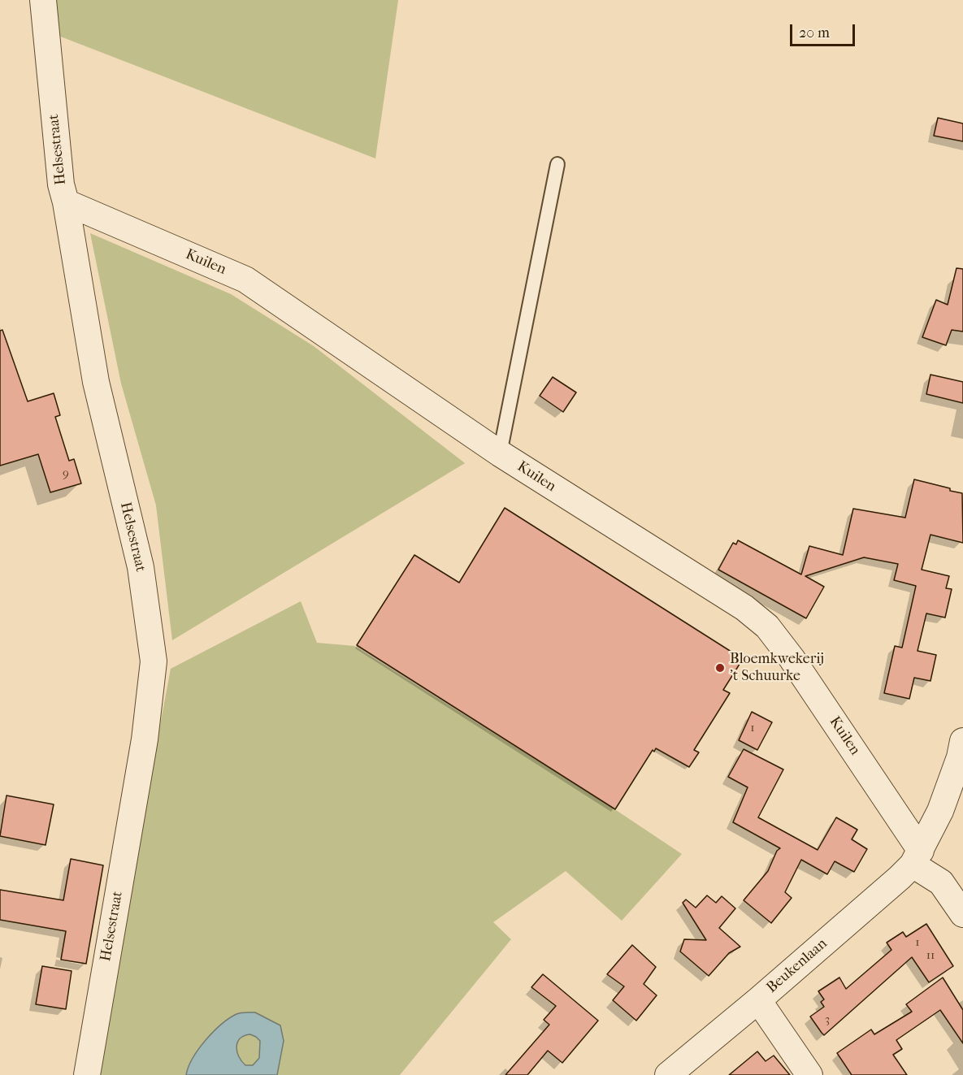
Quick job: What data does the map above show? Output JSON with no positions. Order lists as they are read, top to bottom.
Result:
{
  "streets": {
    "street": ["Helsestraat", "Kuilen", "Beukenlaan"]
  },
  "crossings": [
    ["Helsestraat", "Kuilen"],
    ["Kuilen", "Beukenlaan"]
  ],
  "places": ["Bloemkwekerij 't Schuurke"],
  "house_numbers": [
    "9",
    "1",
    "1",
    "11",
    "3"
  ],
  "scale_bar": "20 m"
}
